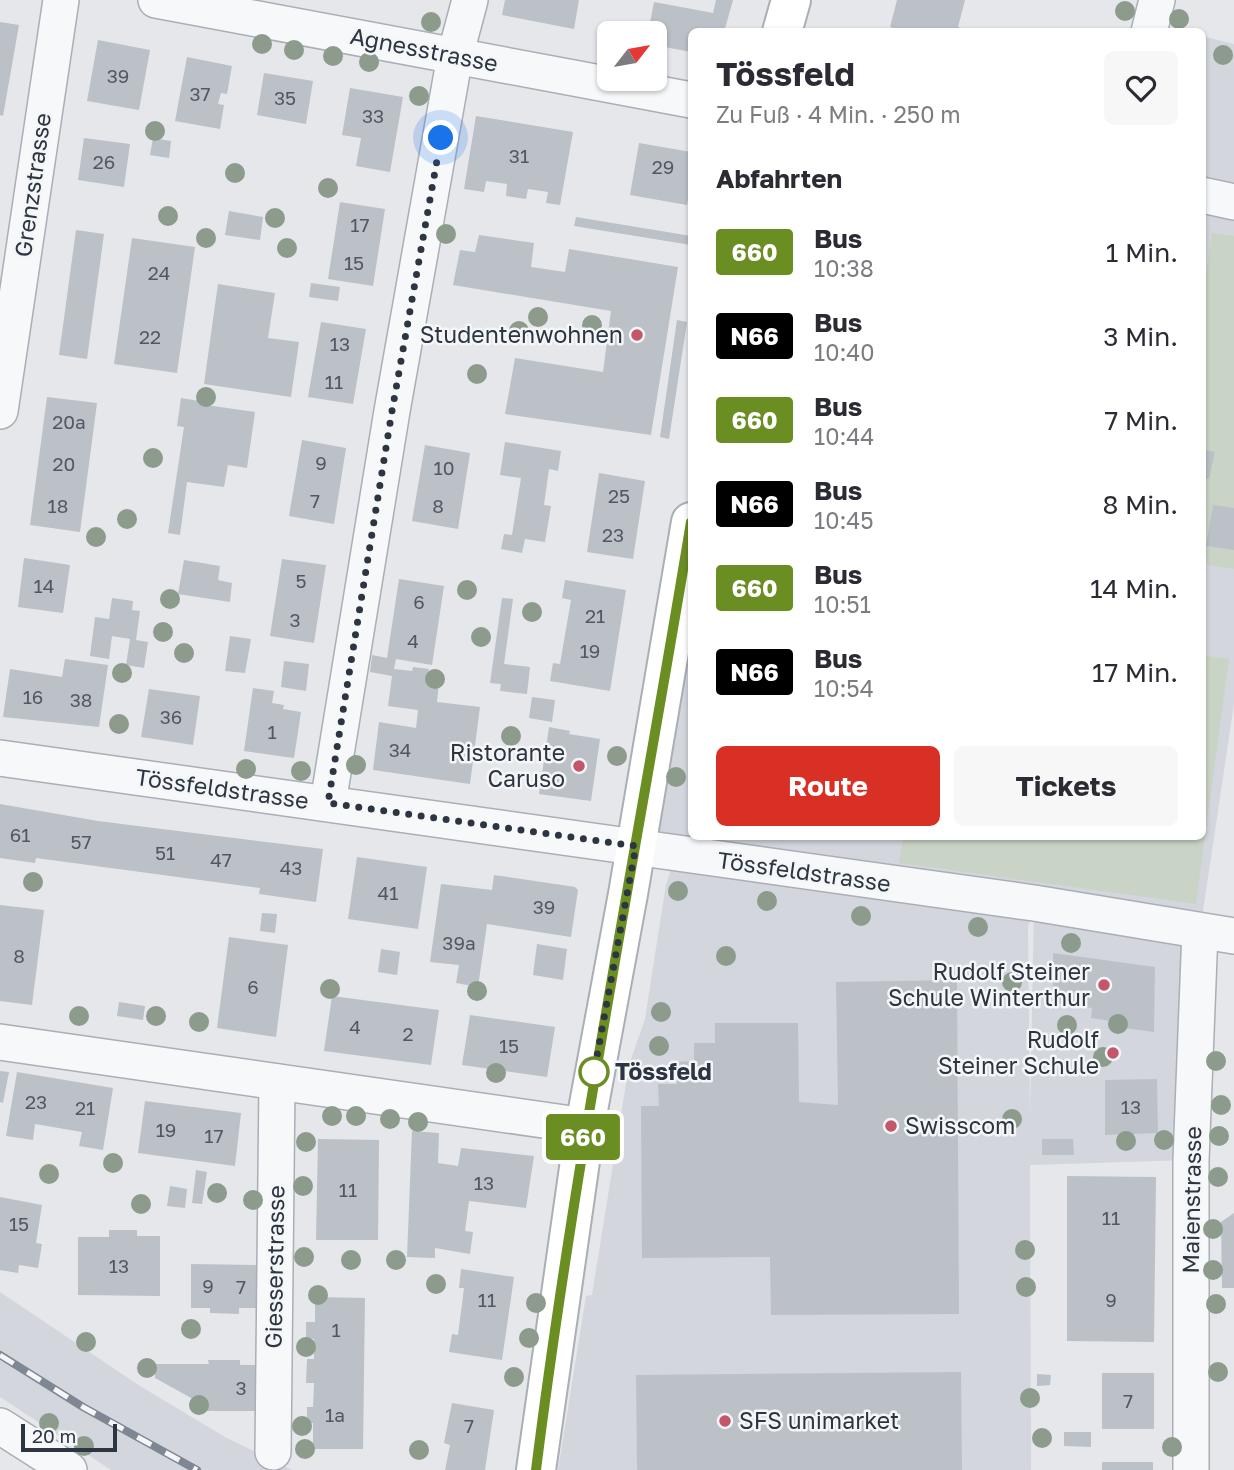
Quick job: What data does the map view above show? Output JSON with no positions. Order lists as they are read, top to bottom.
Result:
{
  "streets": {
    "street": [
      "Agnesstrasse",
      "Grenzstrasse",
      "Tössfeldstrasse",
      "Maienstrasse",
      "Giesserstrasse"
    ]
  },
  "crossings": [
    ["Tössfeldstrasse", "Maienstrasse"]
  ],
  "places": [
    "Studentenwohnen",
    "Ristorante Caruso",
    "Rudolf Steiner Schule Winterthur",
    "Rudolf Steiner Schule",
    "Tössfeld",
    "Swisscom",
    "SFS unimarket"
  ],
  "lines": ["bus line 660"],
  "house_numbers": [
    "39",
    "37",
    "35",
    "33",
    "31",
    "26",
    "29",
    "17",
    "15",
    "24",
    "22",
    "13",
    "11",
    "20a",
    "9",
    "20",
    "10",
    "25",
    "7",
    "18",
    "8",
    "23",
    "5",
    "14",
    "6",
    "21",
    "3",
    "4",
    "19",
    "16",
    "38",
    "36",
    "1",
    "34",
    "61",
    "57",
    "51",
    "47",
    "43",
    "41",
    "39",
    "39a",
    "8",
    "6",
    "4",
    "2",
    "15",
    "23",
    "13",
    "21",
    "19",
    "17",
    "13",
    "11",
    "11",
    "15",
    "13",
    "9",
    "7",
    "11",
    "9",
    "1",
    "3",
    "7",
    "1a",
    "7"
  ],
  "scale_bar": "20 m",
  "north": "top right",
  "page": {
    "on_map": "660",
    "heading": [
      ["Tössfeld", "Zu Fuß · 4 Min. · 250 m"],
      "Abfahrten"
    ],
    "list": [
      {
        "mark": "660",
        "name": "Bus",
        "note": "10:38",
        "value": "1 Min."
      },
      {
        "mark": "N66",
        "name": "Bus",
        "note": "10:40",
        "value": "3 Min."
      },
      {
        "mark": "660",
        "name": "Bus",
        "note": "10:44",
        "value": "7 Min."
      },
      {
        "mark": "N66",
        "name": "Bus",
        "note": "10:45",
        "value": "8 Min."
      },
      {
        "mark": "660",
        "name": "Bus",
        "note": "10:51",
        "value": "14 Min."
      },
      {
        "mark": "N66",
        "name": "Bus",
        "note": "10:54",
        "value": "17 Min."
      }
    ],
    "buttons": ["Route", "Tickets"],
    "scale": "20 m"
  }
}
